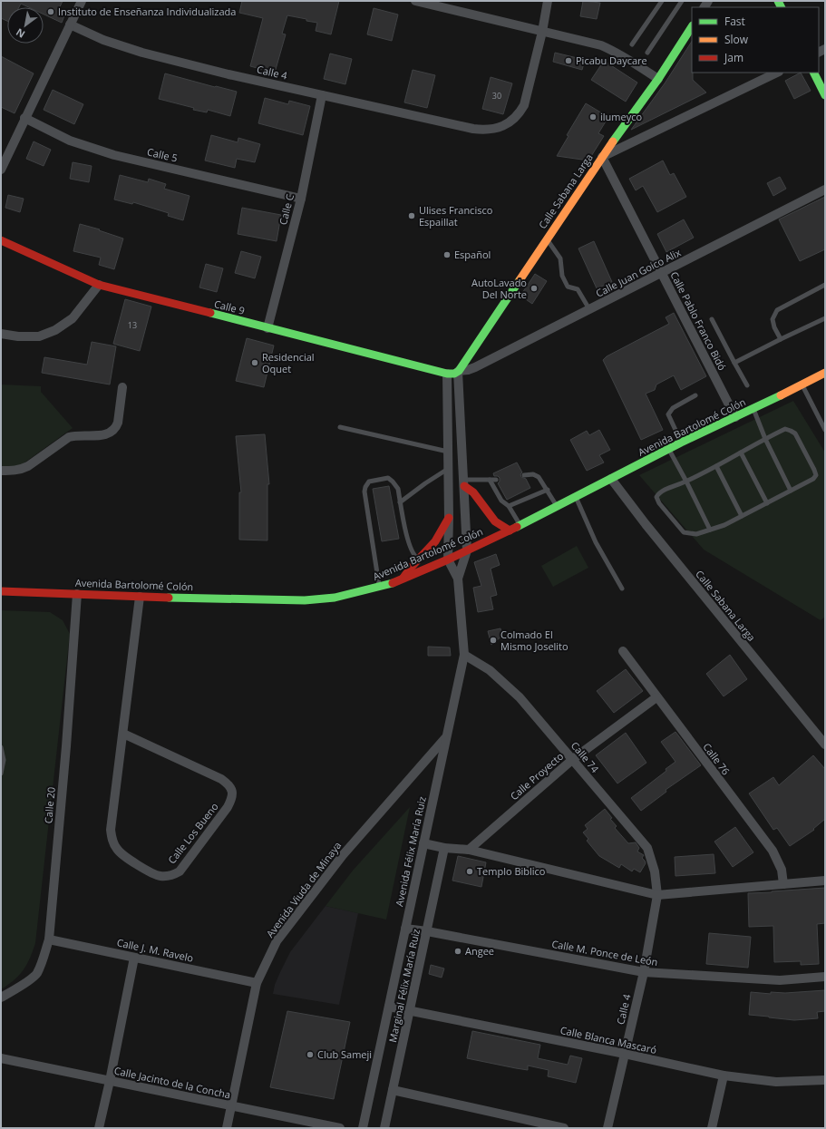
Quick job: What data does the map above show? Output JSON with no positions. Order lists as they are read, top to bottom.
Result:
{
  "streets": {
    "main road": ["Calle Sabana Larga", "Calle 9", "Avenida Bartolomé Colón"],
    "street": [
      "Calle 4",
      "Calle 5",
      "Calle C",
      "Calle Juan Goico Alix",
      "Calle Pablo Franco Bidó",
      "Calle 74",
      "Calle 76",
      "Calle Proyecto",
      "Calle 20",
      "Calle Los Bueno",
      "Avenida Félix María Ruiz",
      "Avenida Viuda de Minaya",
      "Calle J. M. Ravelo",
      "Calle M. Ponce de León",
      "Marginal Félix María Ruiz",
      "Calle Blanca Mascaró",
      "Calle Jacinto de la Concha"
    ]
  },
  "crossings": [
    ["Calle 4", "Calle C"],
    ["Calle 4", "Calle 74"],
    ["Calle 4", "Calle M. Ponce de León"],
    ["Calle 4", "Calle Blanca Mascaró"],
    ["Calle 5", "Calle C"],
    ["Calle Sabana Larga", "Calle Juan Goico Alix"],
    ["Calle Sabana Larga", "Calle 9"],
    ["Calle Sabana Larga", "Calle Pablo Franco Bidó"],
    ["Calle Sabana Larga", "Avenida Bartolomé Colón"],
    ["Calle C", "Calle 9"],
    ["Calle Juan Goico Alix", "Calle 9"],
    ["Calle Juan Goico Alix", "Calle Pablo Franco Bidó"],
    ["Calle Pablo Franco Bidó", "Avenida Bartolomé Colón"],
    ["Avenida Bartolomé Colón", "Calle 20"],
    ["Avenida Bartolomé Colón", "Calle Los Bueno"],
    ["Avenida Bartolomé Colón", "Avenida Félix María Ruiz"],
    ["Calle 74", "Calle Proyecto"],
    ["Calle 74", "Avenida Félix María Ruiz"],
    ["Calle 76", "Calle Proyecto"],
    ["Calle 20", "Calle J. M. Ravelo"],
    ["Avenida Félix María Ruiz", "Avenida Viuda de Minaya"],
    ["Avenida Félix María Ruiz", "Calle M. Ponce de León"],
    ["Avenida Félix María Ruiz", "Calle Blanca Mascaró"],
    ["Avenida Viuda de Minaya", "Calle J. M. Ravelo"],
    ["Avenida Viuda de Minaya", "Calle Jacinto de la Concha"],
    ["Calle M. Ponce de León", "Marginal Félix María Ruiz"],
    ["Marginal Félix María Ruiz", "Calle Blanca Mascaró"]
  ],
  "places": [
    "Instituto de Enseñanza Individualizada",
    "Picabu Daycare",
    "ilumeyco",
    "Ulises Francisco Espaillat",
    "Español",
    "AutoLavado Del Norte",
    "Residencial Oquet",
    "Colmado El Mismo Joselito",
    "Templo Biblico",
    "Angee",
    "Club Sameji"
  ],
  "house_numbers": ["30", "13"],
  "legend": ["Fast", "Slow", "Jam"],
  "north": "bottom left"
}
